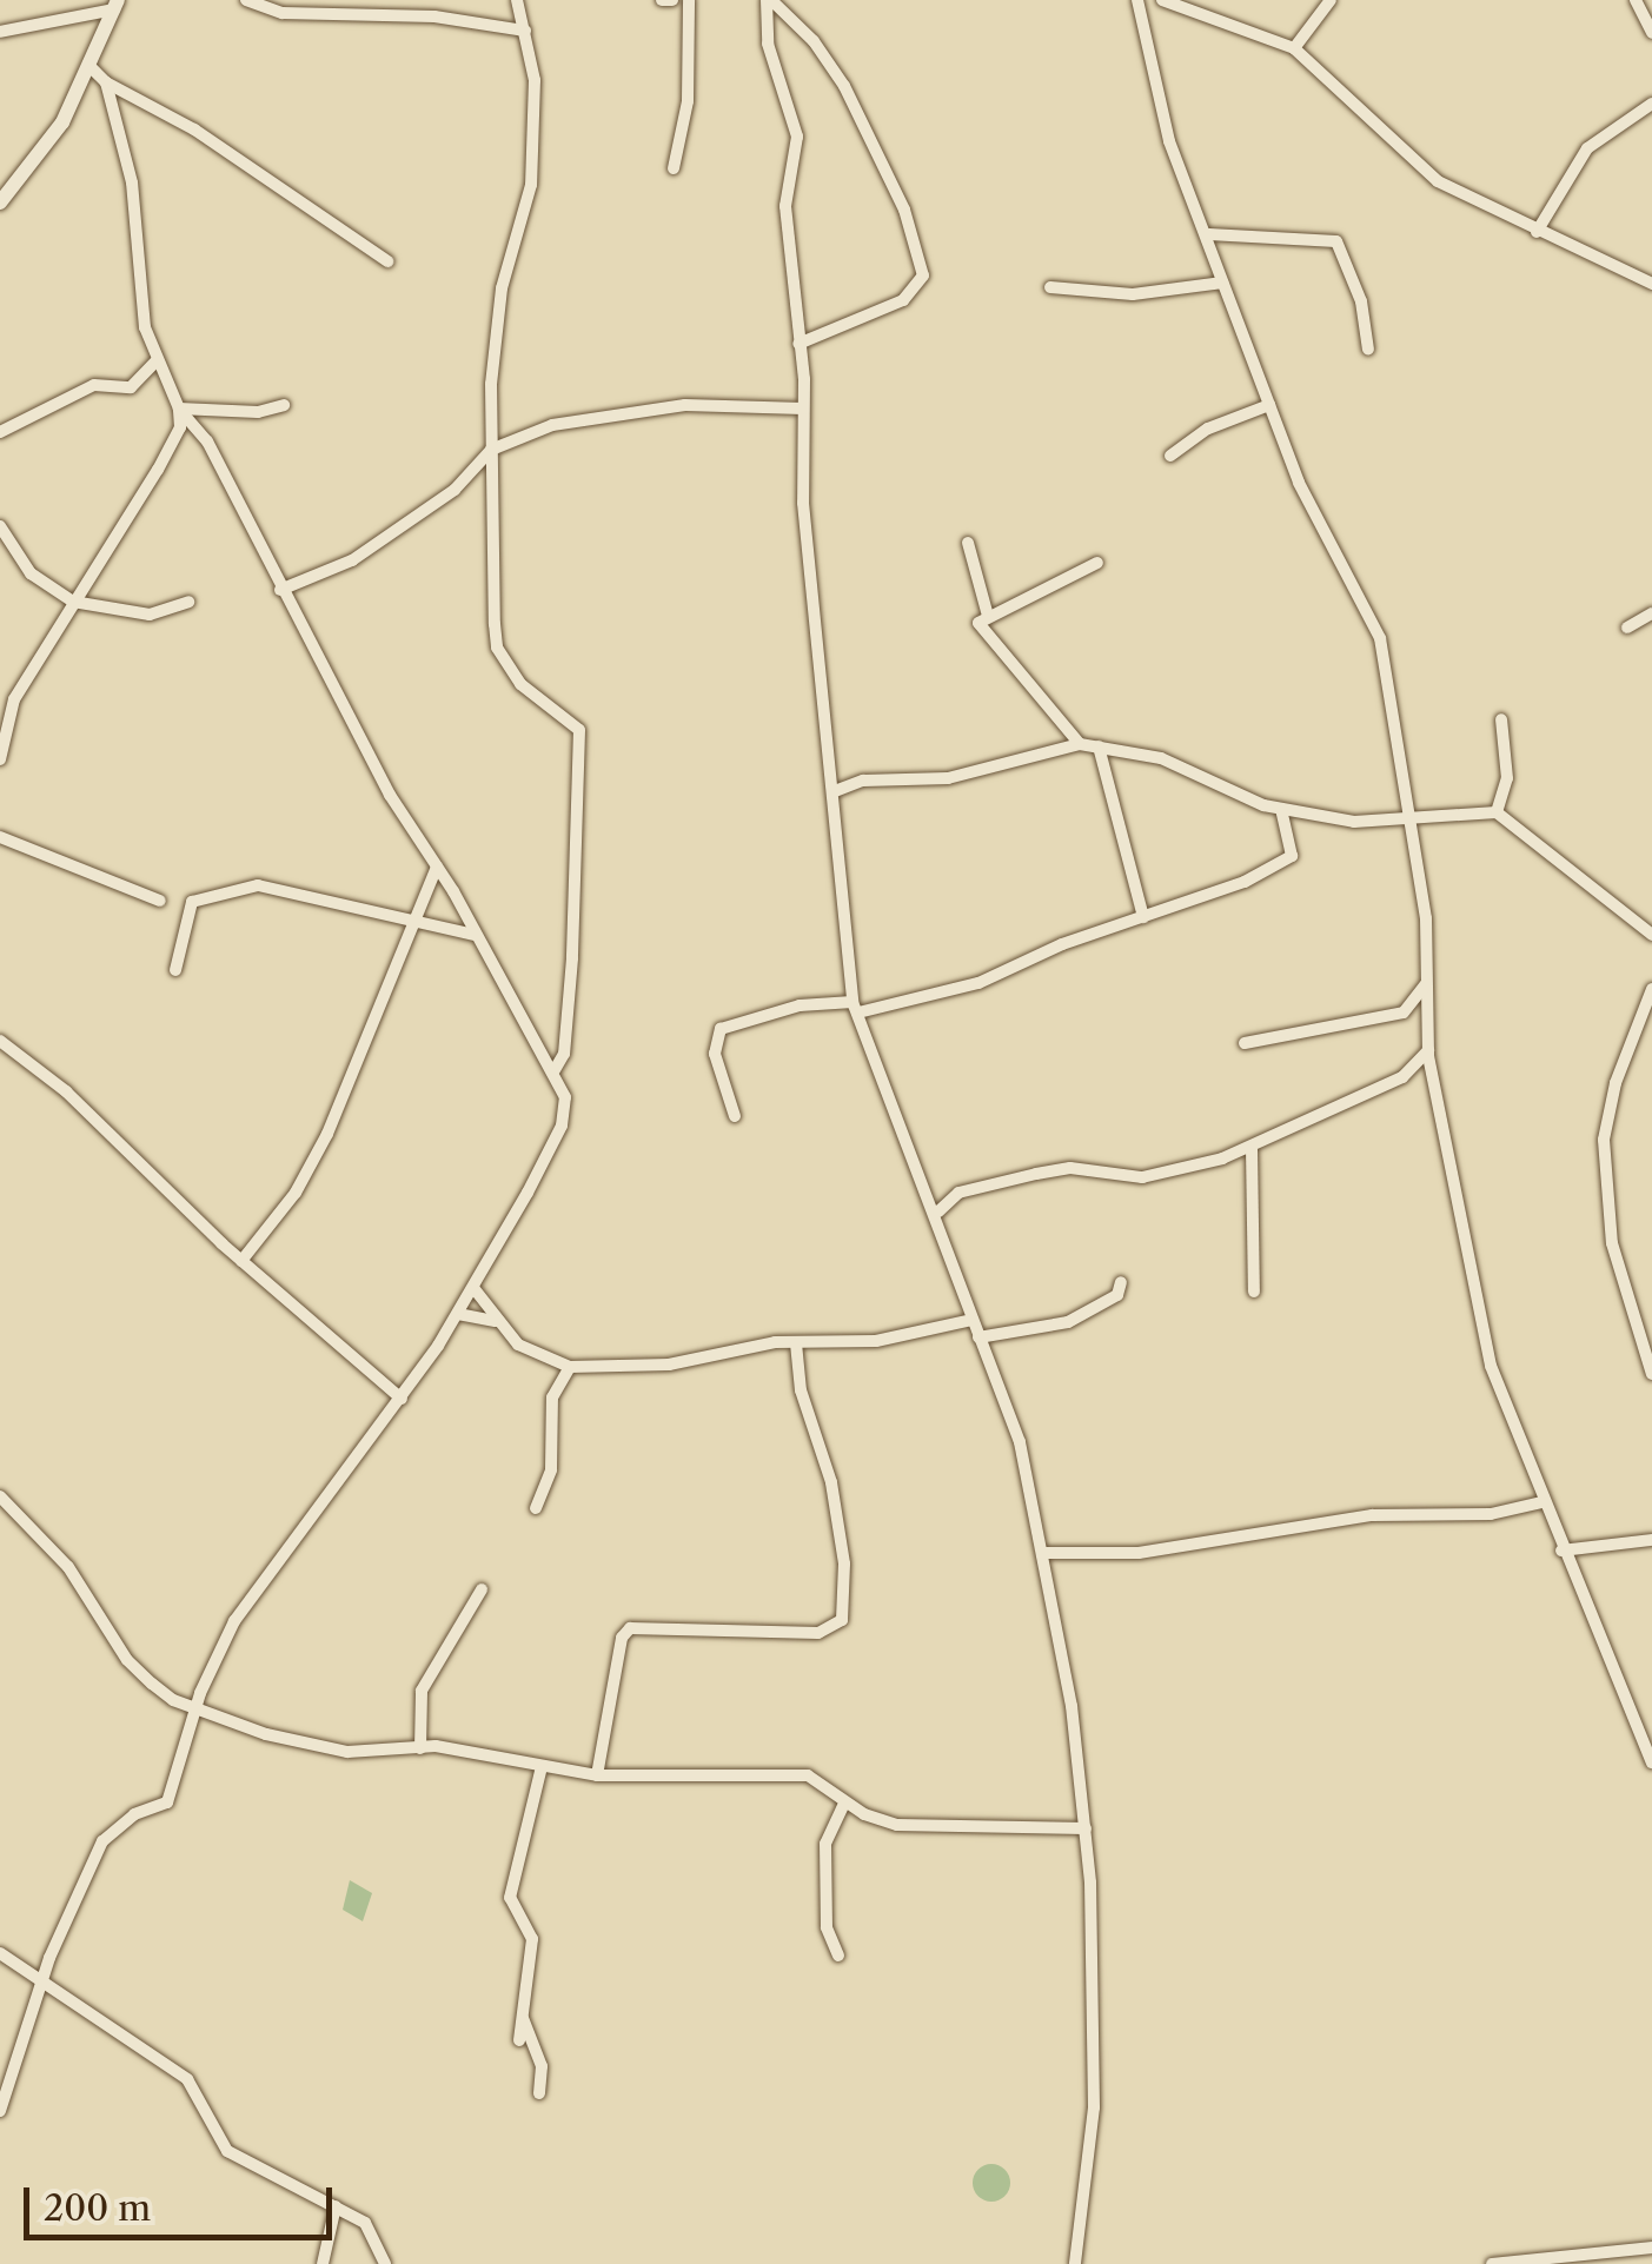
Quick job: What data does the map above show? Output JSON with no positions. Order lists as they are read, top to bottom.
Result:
{
  "scale_bar": "200 m"
}
